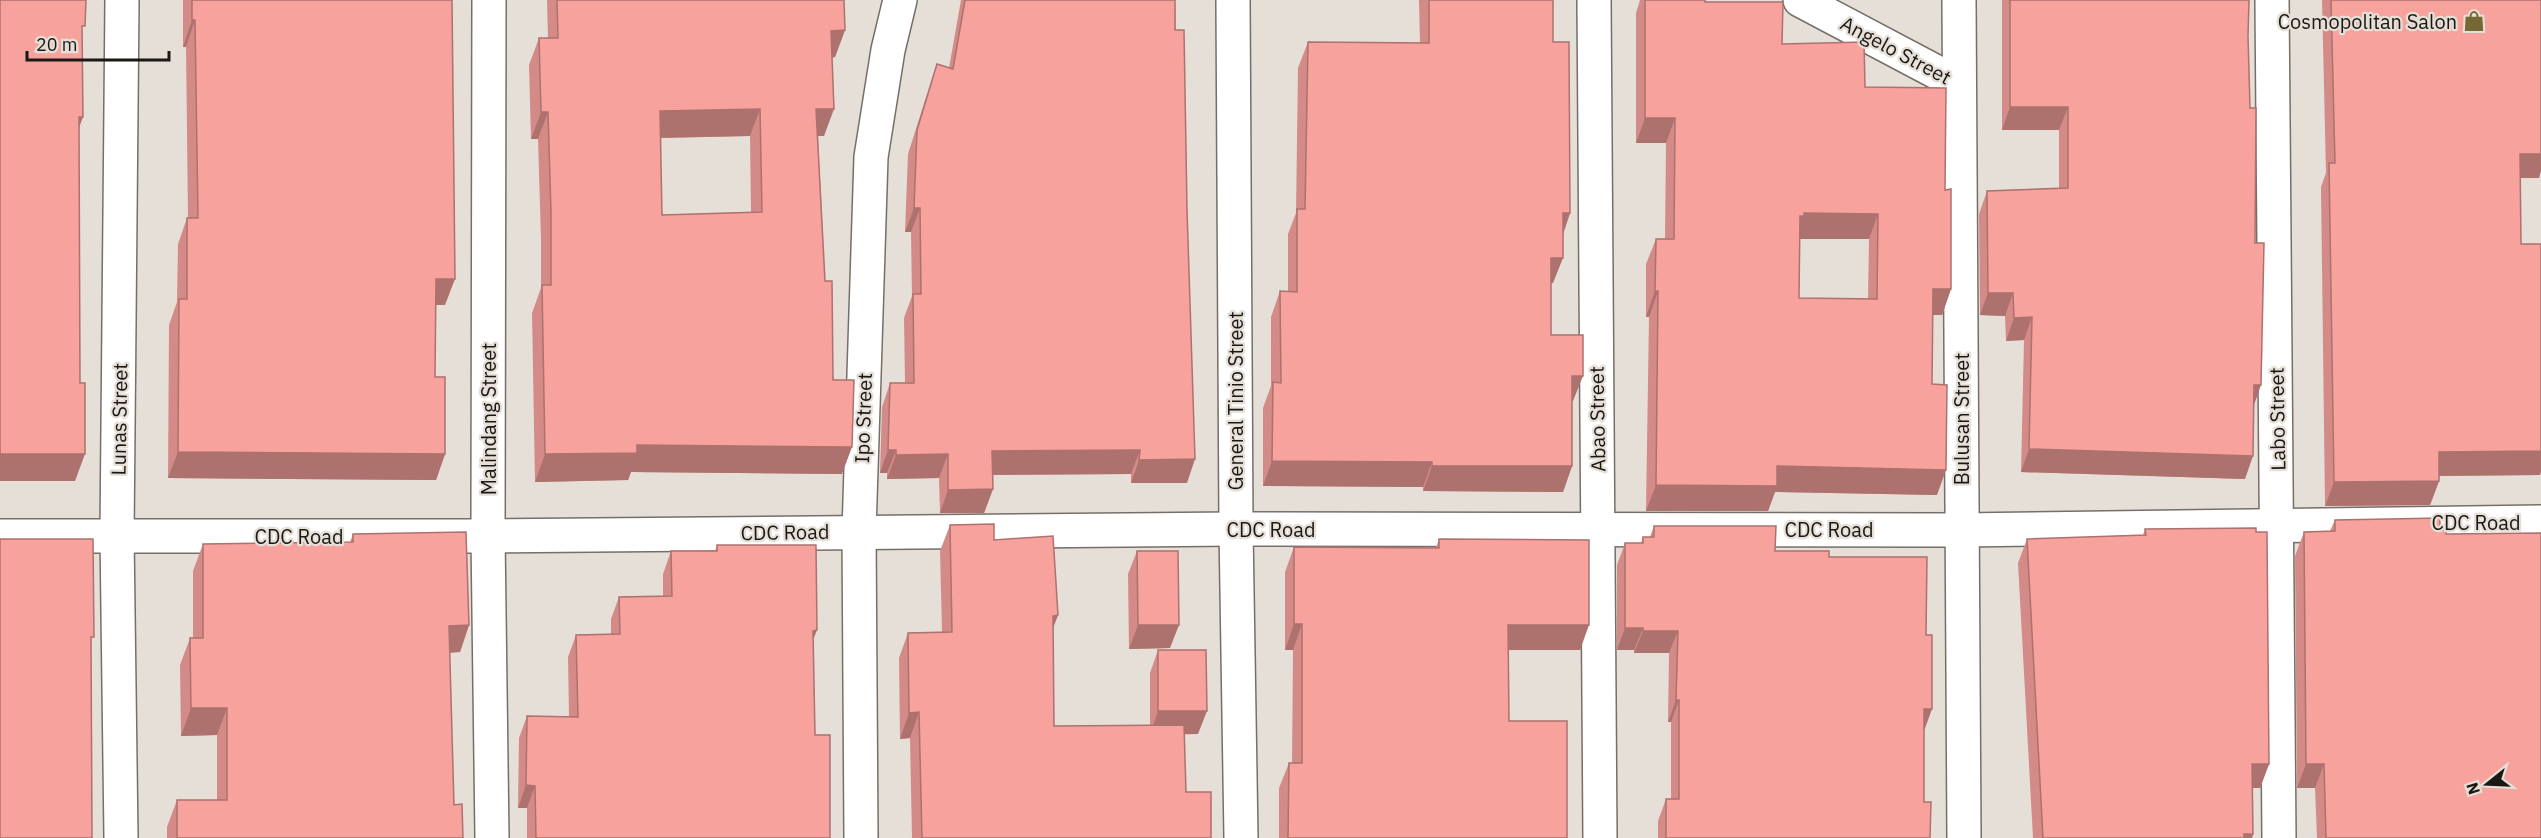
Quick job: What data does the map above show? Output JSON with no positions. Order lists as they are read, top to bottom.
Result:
{
  "streets": {
    "street": [
      "Angelo Street",
      "General Tinio Street",
      "Ipo Street",
      "Lunas Street",
      "Malindang Street",
      "Abao Street",
      "Bulusan Street",
      "Labo Street",
      "CDC Road"
    ]
  },
  "crossings": [
    ["Angelo Street", "Bulusan Street"],
    ["General Tinio Street", "CDC Road"],
    ["Ipo Street", "CDC Road"],
    ["Lunas Street", "CDC Road"],
    ["Malindang Street", "CDC Road"],
    ["Abao Street", "CDC Road"],
    ["Bulusan Street", "CDC Road"],
    ["Labo Street", "CDC Road"]
  ],
  "places": {
    "shop": ["Cosmopolitan Salon"]
  },
  "scale_bar": "20 m",
  "north": "left"
}
